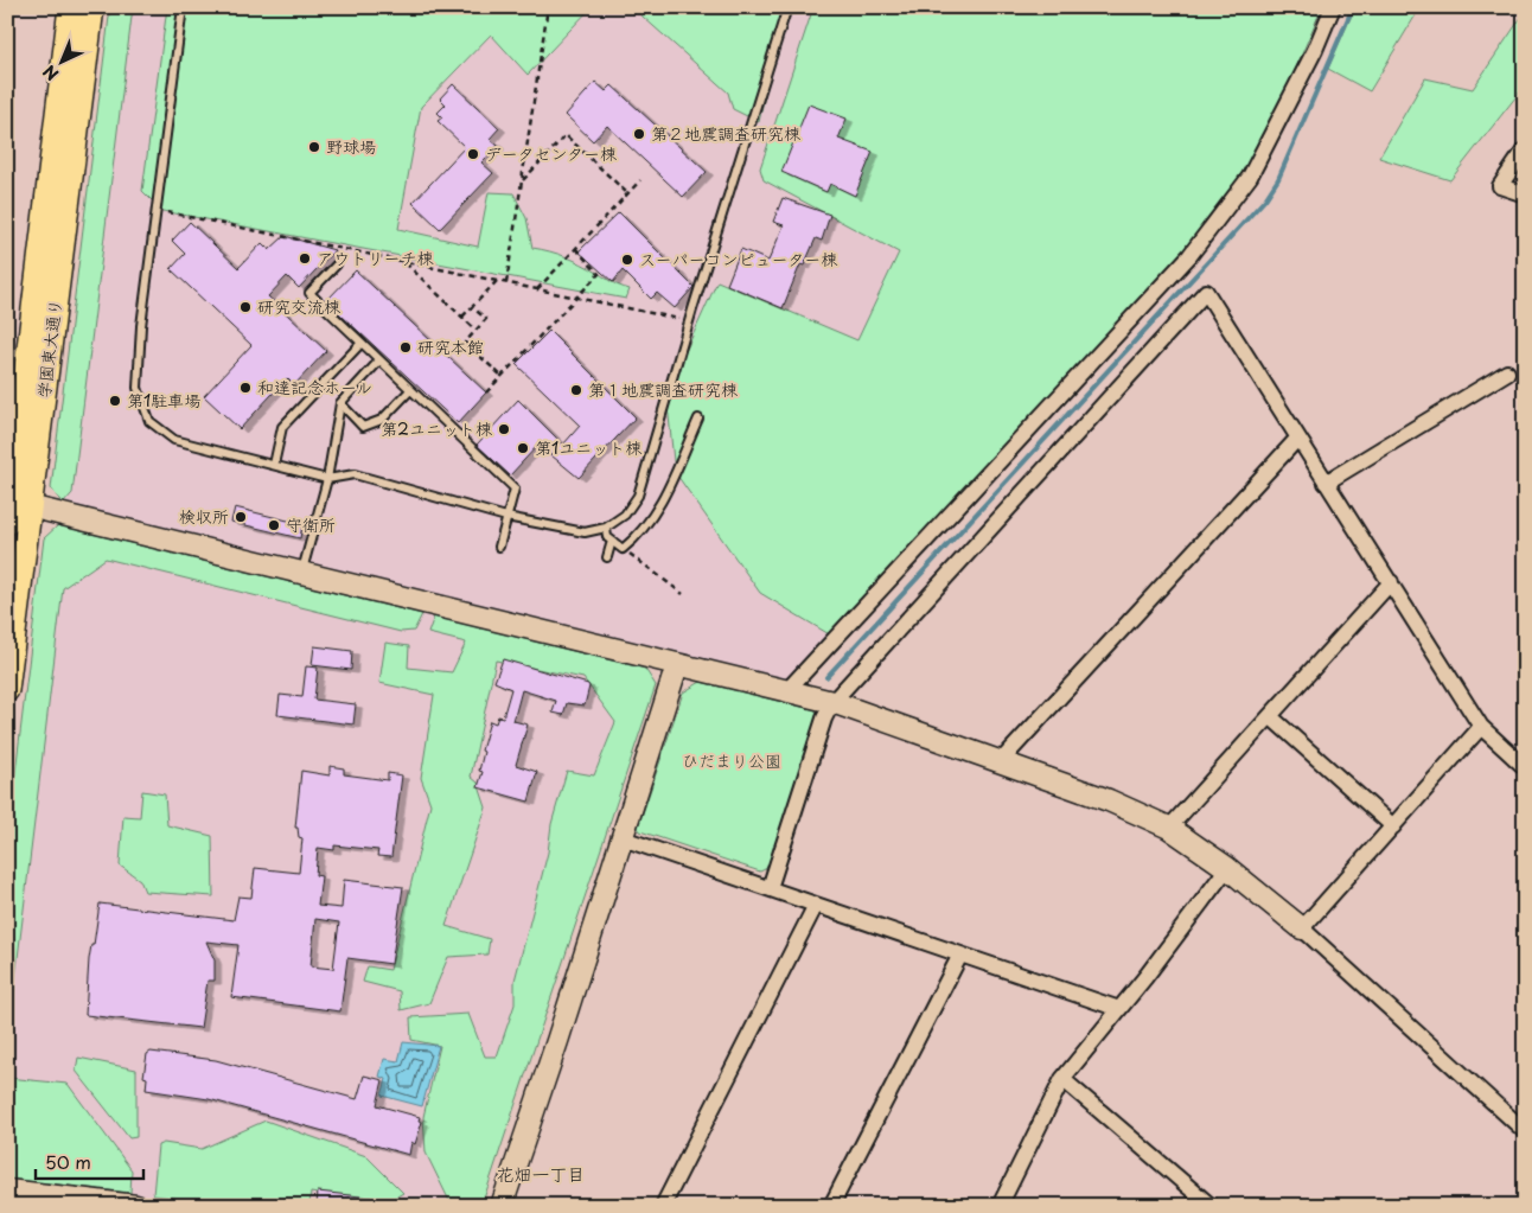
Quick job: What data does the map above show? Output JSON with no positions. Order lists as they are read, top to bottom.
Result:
{
  "streets": {
    "main road": ["学園東大通り"]
  },
  "districts": ["花畑一丁目"],
  "parks": ["ひだまり公園"],
  "places": [
    "第２地震調査研究棟",
    "野球場",
    "データセンター棟",
    "アウトリーチ棟",
    "スーパーコンピューター棟",
    "研究交流棟",
    "研究本館",
    "和達記念ホール",
    "第１地震調査研究棟",
    "第1駐車場",
    "第2ユニット棟",
    "第1ユニット棟",
    "検収所",
    "守衛所"
  ],
  "scale_bar": "50 m",
  "north": "bottom left"
}
